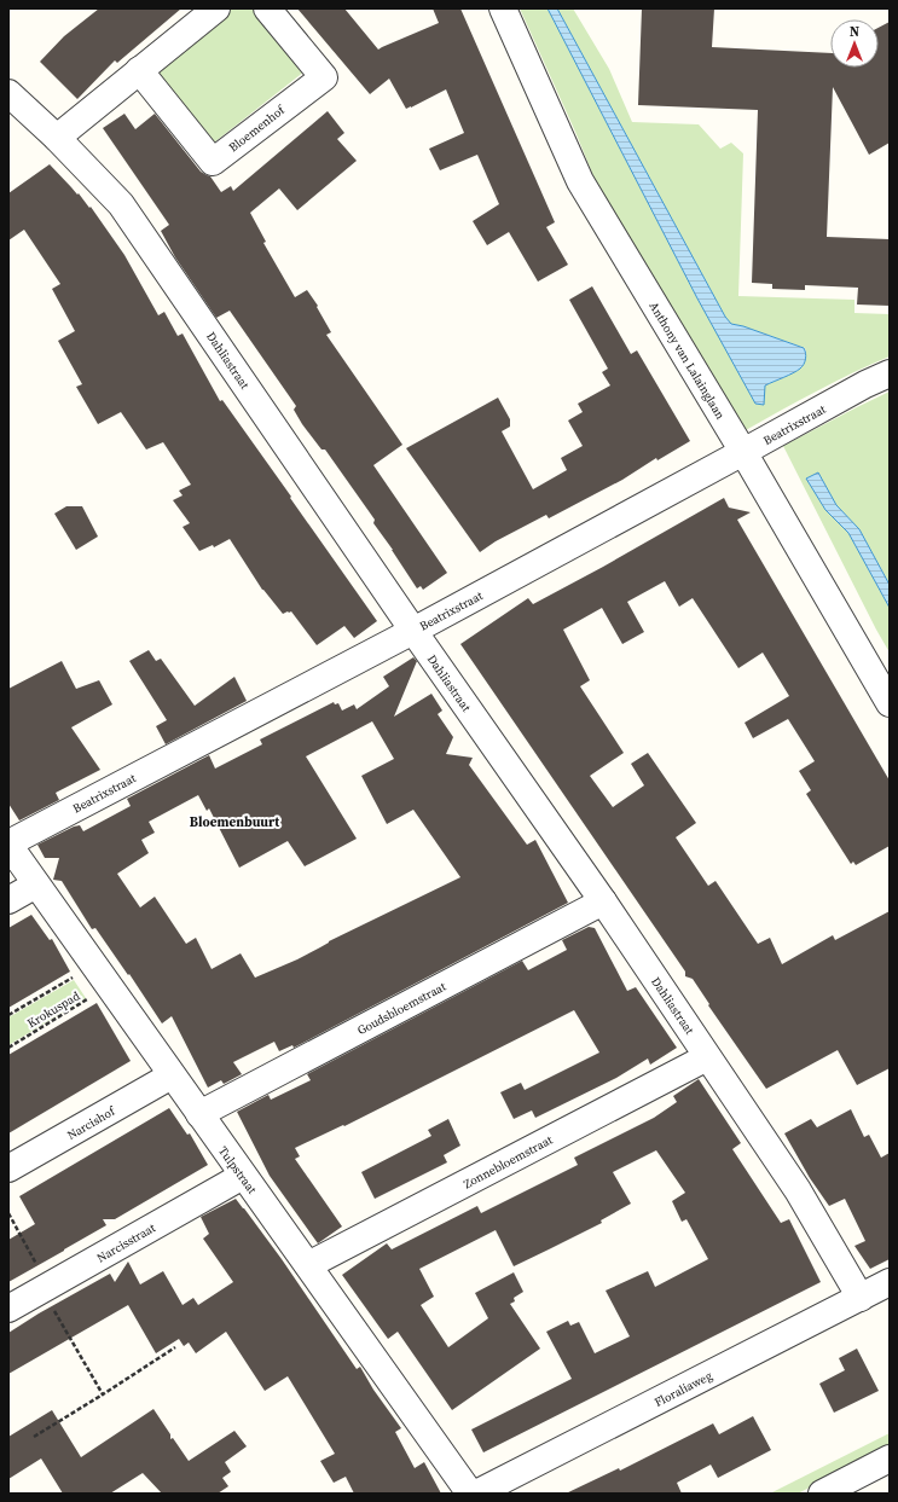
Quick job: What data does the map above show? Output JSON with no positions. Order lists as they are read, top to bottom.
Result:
{
  "streets": {
    "street": [
      "Bloemenhof",
      "Dahliastraat",
      "Anthony van Lalainglaan",
      "Beatrixstraat",
      "Goudsbloemstraat",
      "Narcishof",
      "Zonnebloemstraat",
      "Tulpstraat",
      "Narcisstraat",
      "Floraliaweg"
    ],
    "path": ["Krokuspad"]
  },
  "crossings": [
    ["Dahliastraat", "Beatrixstraat"],
    ["Dahliastraat", "Goudsbloemstraat"],
    ["Dahliastraat", "Zonnebloemstraat"],
    ["Dahliastraat", "Floraliaweg"],
    ["Anthony van Lalainglaan", "Beatrixstraat"],
    ["Beatrixstraat", "Tulpstraat"],
    ["Goudsbloemstraat", "Tulpstraat"],
    ["Krokuspad", "Tulpstraat"],
    ["Narcishof", "Tulpstraat"],
    ["Zonnebloemstraat", "Tulpstraat"],
    ["Tulpstraat", "Narcisstraat"]
  ],
  "districts": ["Bloemenbuurt"],
  "north": "top"
}
